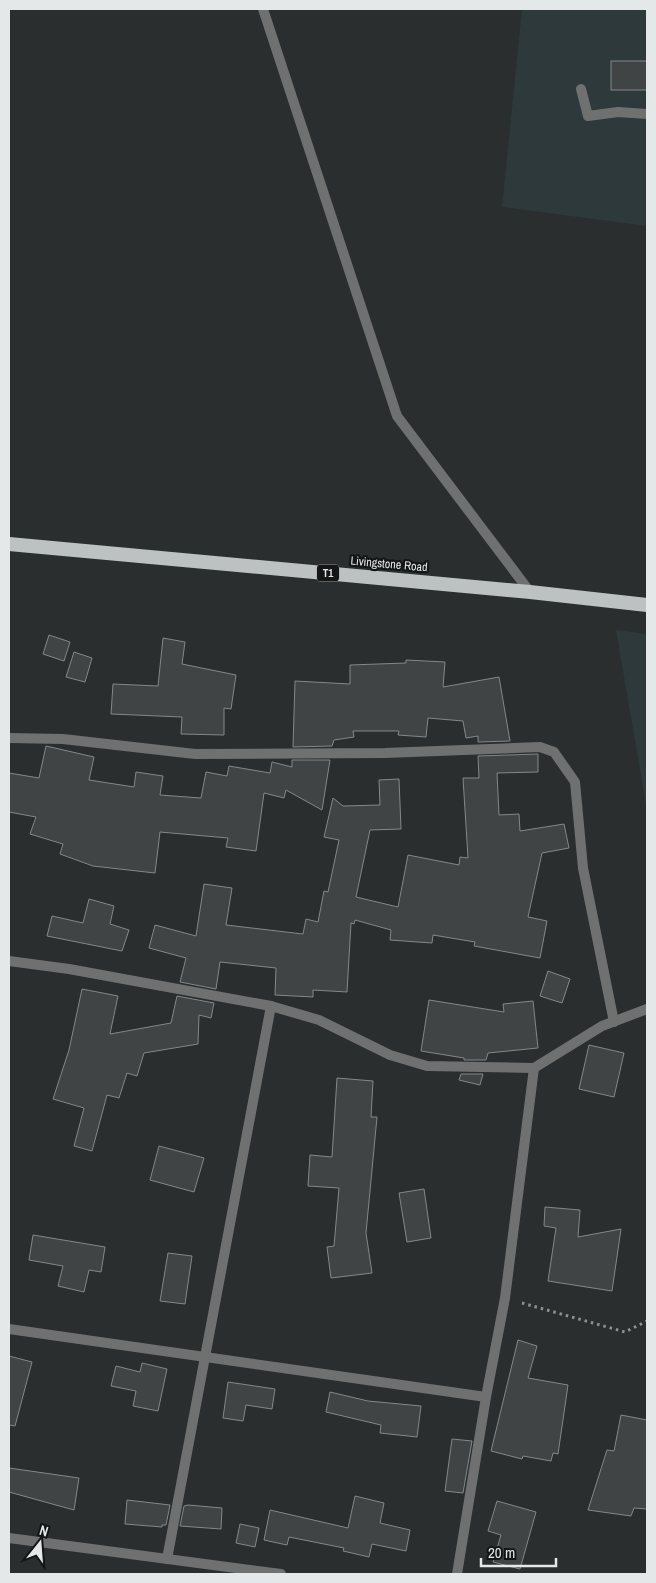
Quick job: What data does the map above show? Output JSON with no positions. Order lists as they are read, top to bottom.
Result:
{
  "streets": {
    "highway": ["Livingstone Road", "T1"]
  },
  "scale_bar": "20 m",
  "north": "top"
}
